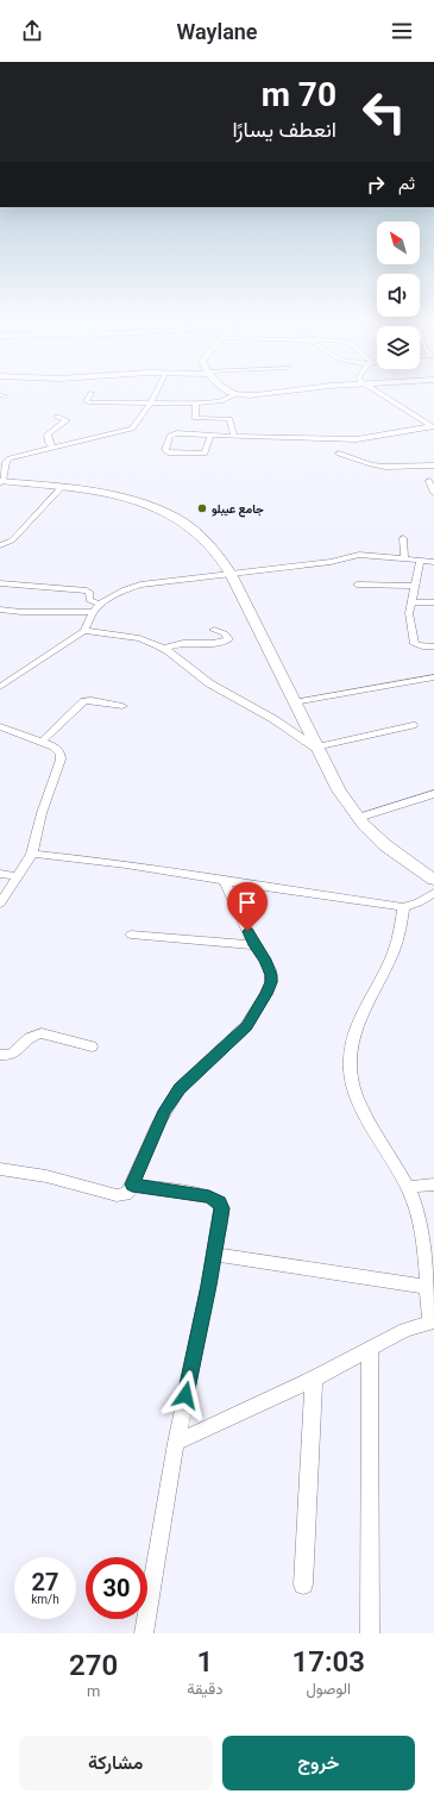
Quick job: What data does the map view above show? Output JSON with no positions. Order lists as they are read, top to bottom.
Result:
{
  "places": ["جامع عيبلو"],
  "north": "top left",
  "page": {
    "header": "Waylane",
    "turn": ["70 m", "انعطف يسارًا"],
    "then": "ثم",
    "speed": "27 km/h",
    "limit": "30",
    "eta": [
      "17:03",
      "الوصول",
      "1",
      "دقيقة",
      "270",
      "m"
    ],
    "buttons": ["خروج", "مشاركة"]
  }
}
